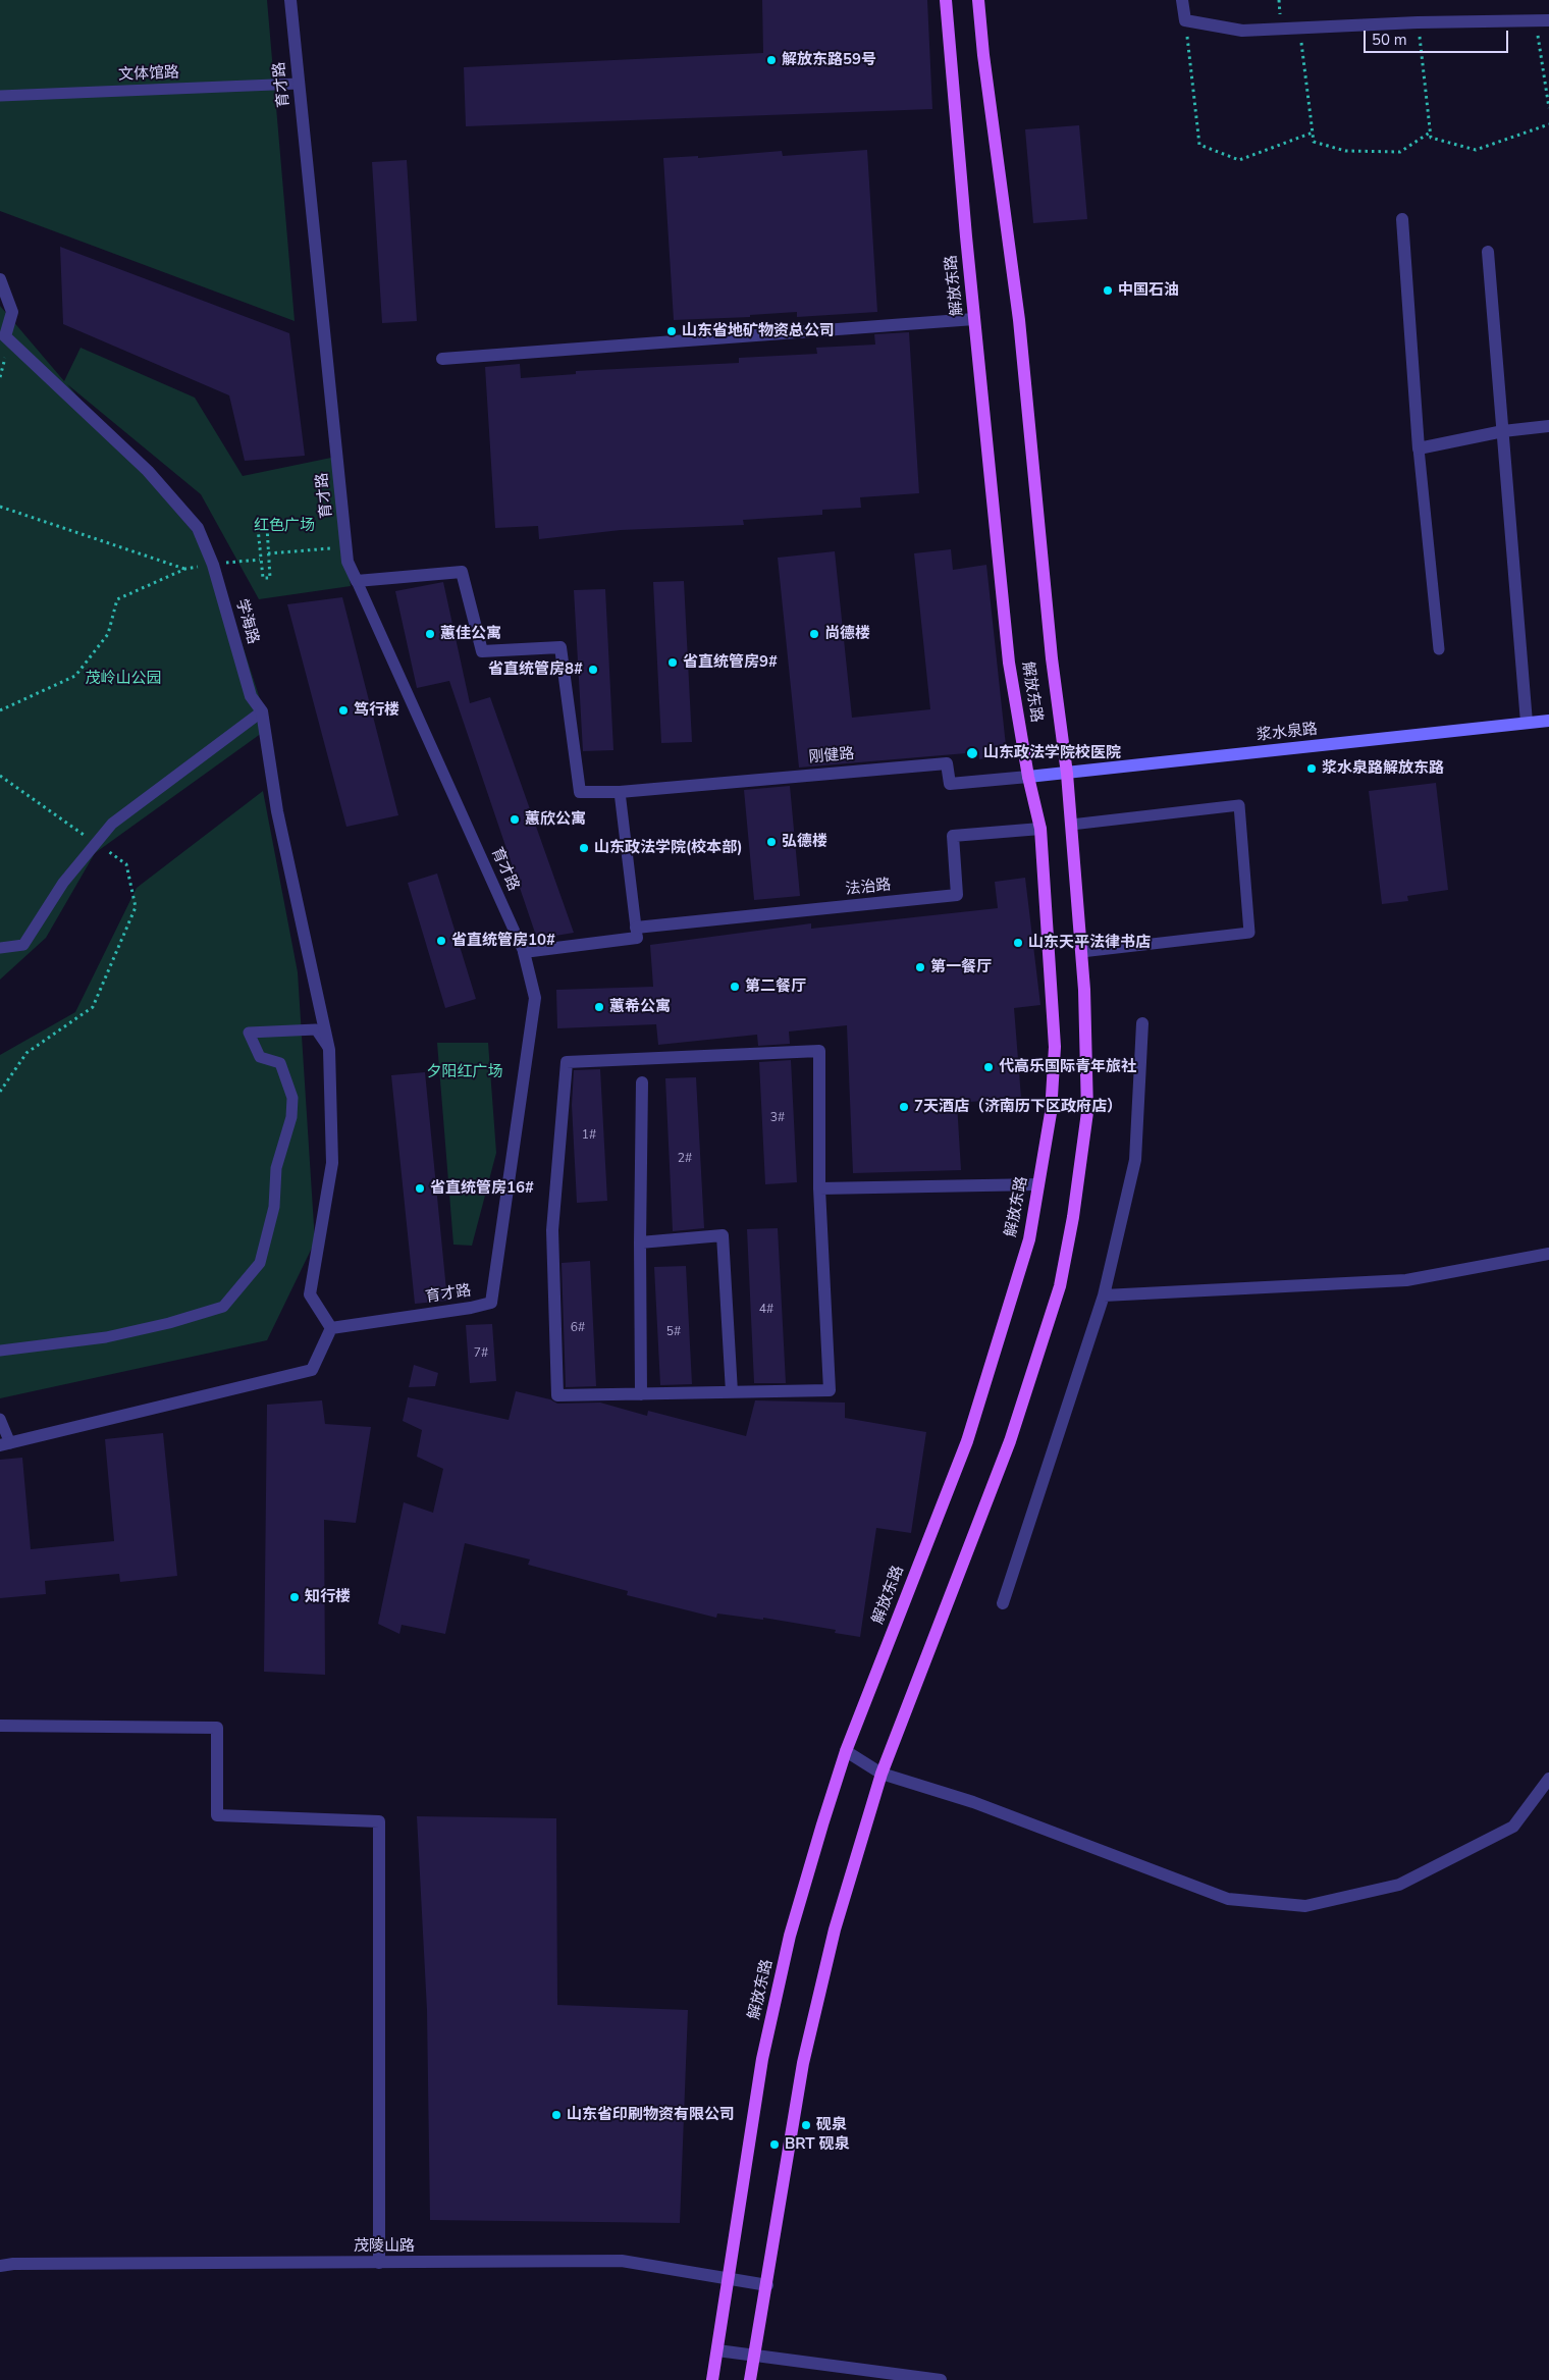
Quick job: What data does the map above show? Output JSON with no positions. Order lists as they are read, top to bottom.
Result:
{
  "streets": {
    "main road": ["解放东路", "浆水泉路"],
    "street": [
      "育才路",
      "学海路",
      "刚健路",
      "法治路",
      "茂陵山路"
    ],
    "lane": ["文体馆路"]
  },
  "crossings": [
    ["文体馆路", "育才路"],
    ["育才路", "学海路"],
    ["解放东路", "浆水泉路"],
    ["解放东路", "刚健路"],
    ["解放东路", "法治路"],
    ["解放东路", "茂陵山路"],
    ["浆水泉路", "刚健路"]
  ],
  "parks": ["红色广场", "茂岭山公园", "夕阳红广场"],
  "places": [
    "解放东路59号",
    "中国石油",
    "山东省地矿物资总公司",
    "蕙佳公寓",
    "尚德楼",
    "省直统管房9#",
    "省直统管房8#",
    "笃行楼",
    "山东政法学院校医院",
    "浆水泉路解放东路",
    "蕙欣公寓",
    "弘德楼",
    "山东政法学院(校本部)",
    "省直统管房10#",
    "山东天平法律书店",
    "第一餐厅",
    "第二餐厅",
    "蕙希公寓",
    "代高乐国际青年旅社",
    "7天酒店（济南历下区政府店）",
    "省直统管房16#",
    "知行楼",
    "山东省印刷物资有限公司",
    "砚泉",
    "BRT 砚泉"
  ],
  "house_numbers": [
    "3#",
    "1#",
    "2#",
    "4#",
    "6#",
    "5#",
    "7#"
  ],
  "scale_bar": "50 m"
}
